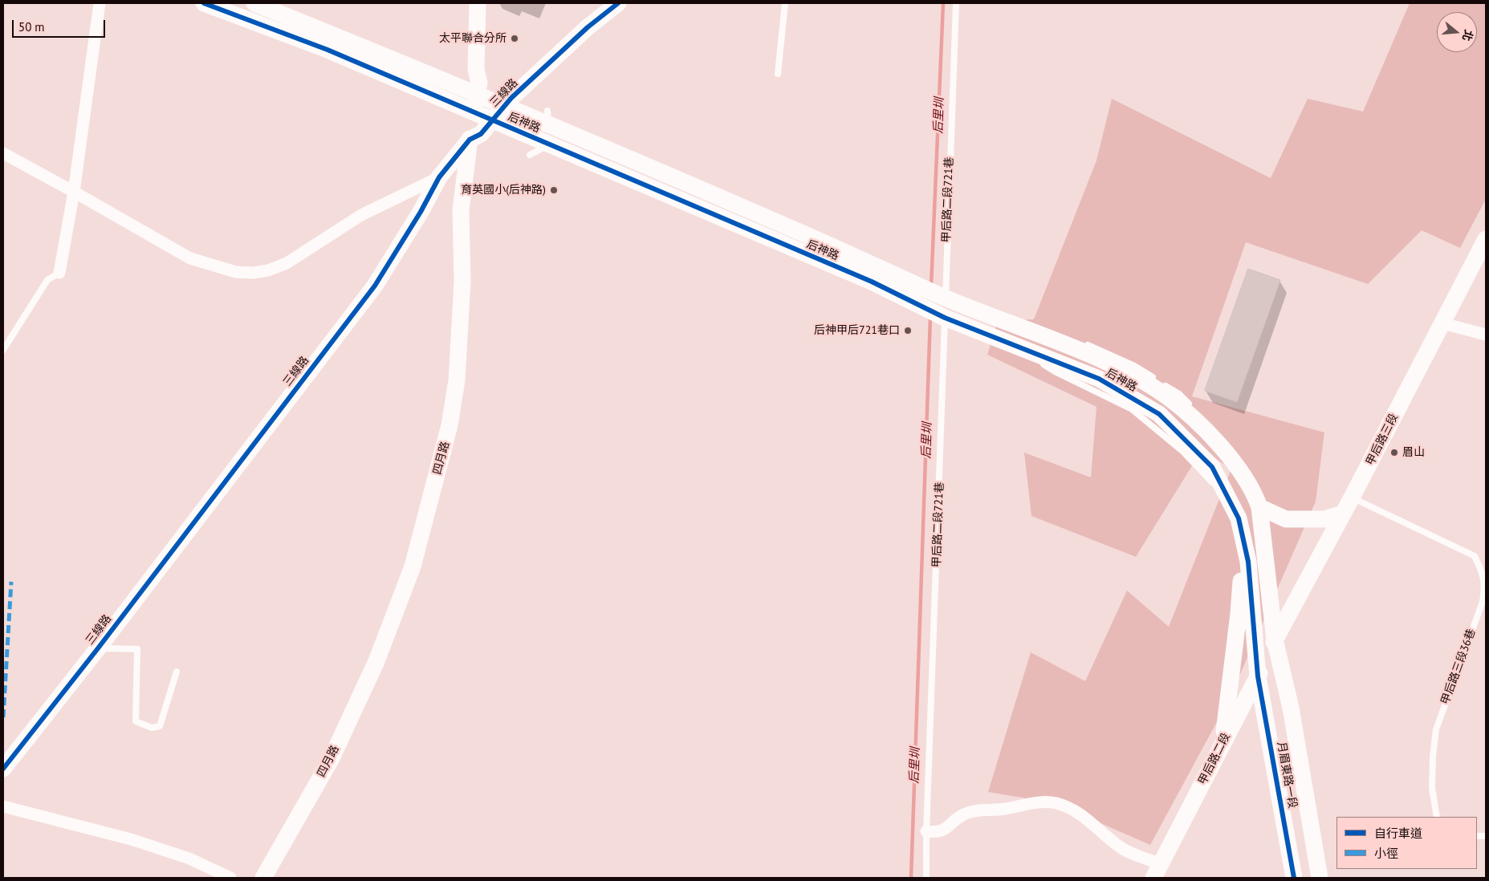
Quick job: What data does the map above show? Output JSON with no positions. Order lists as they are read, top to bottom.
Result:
{
  "streets": {
    "street": [
      "三線路",
      "后神路",
      "甲后路三段",
      "四月路",
      "甲后路二段",
      "月眉東路一段"
    ],
    "lane": ["甲后路二段721巷", "甲后路三段36巷"]
  },
  "crossings": [
    ["三線路", "四月路"],
    ["后神路", "甲后路二段721巷"],
    ["后神路", "甲后路三段"],
    ["后神路", "甲后路二段"],
    ["后神路", "月眉東路一段"],
    ["甲后路三段", "甲后路三段36巷"],
    ["甲后路三段", "甲后路二段"],
    ["甲后路三段", "月眉東路一段"],
    ["甲后路二段", "月眉東路一段"]
  ],
  "water": ["后里圳"],
  "places": [
    "太平聯合分所",
    "育英國小(后神路)",
    "后神甲后721巷口",
    "眉山"
  ],
  "legend": ["自行車道", "小徑"],
  "scale_bar": "50 m",
  "north": "right"
}
